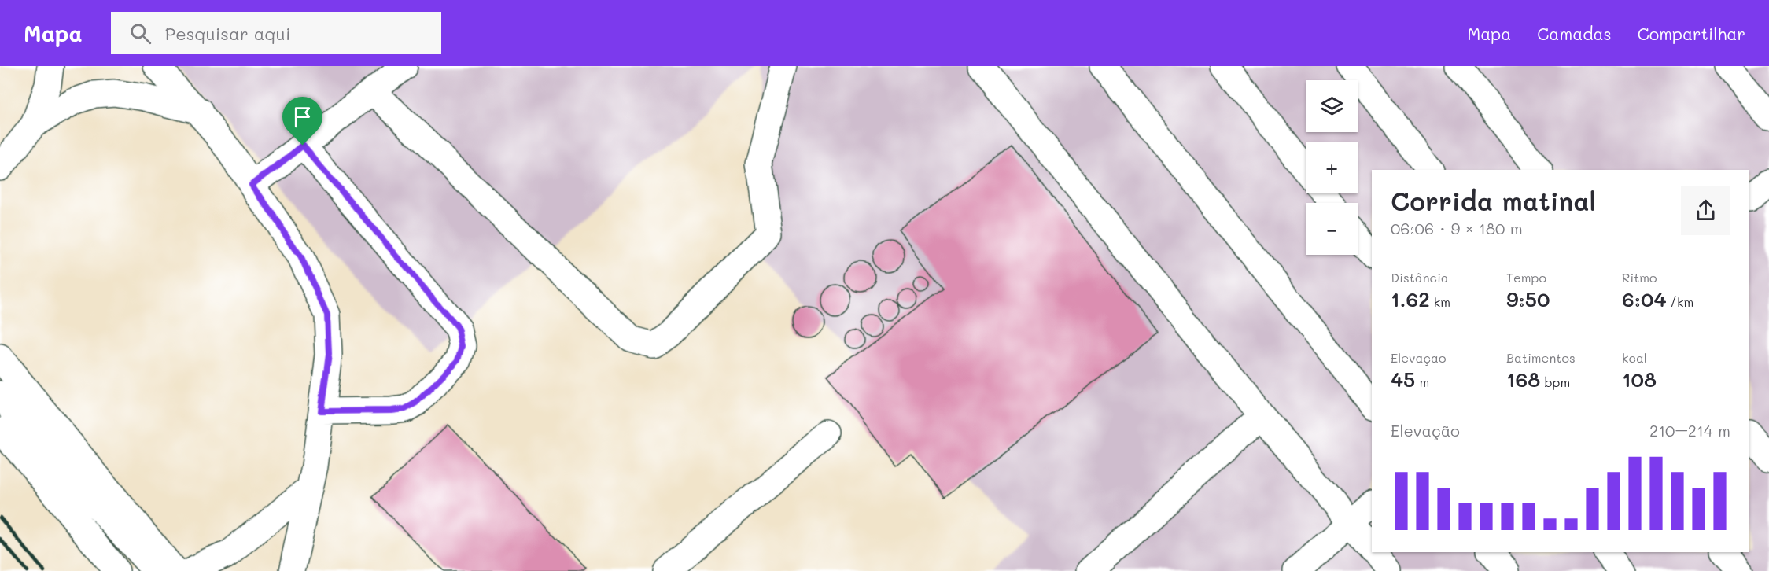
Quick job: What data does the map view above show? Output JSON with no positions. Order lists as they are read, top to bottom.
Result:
{
  "page": {
    "header": "Mapa",
    "search": "Pesquisar aqui",
    "nav": ["Mapa", "Camadas", "Compartilhar"],
    "map_buttons": ["+", "−"],
    "heading": ["Corrida matinal", "06:06 · 9 × 180 m"],
    "stats": [
      ["Distância", "1.62 km"],
      ["Tempo", "9:50"],
      ["Ritmo", "6:04 /km"],
      ["Elevação", "45 m"],
      ["Batimentos", "168 bpm"],
      ["kcal", "108"]
    ],
    "chart": ["Elevação", "210–214 m"]
  }
}
